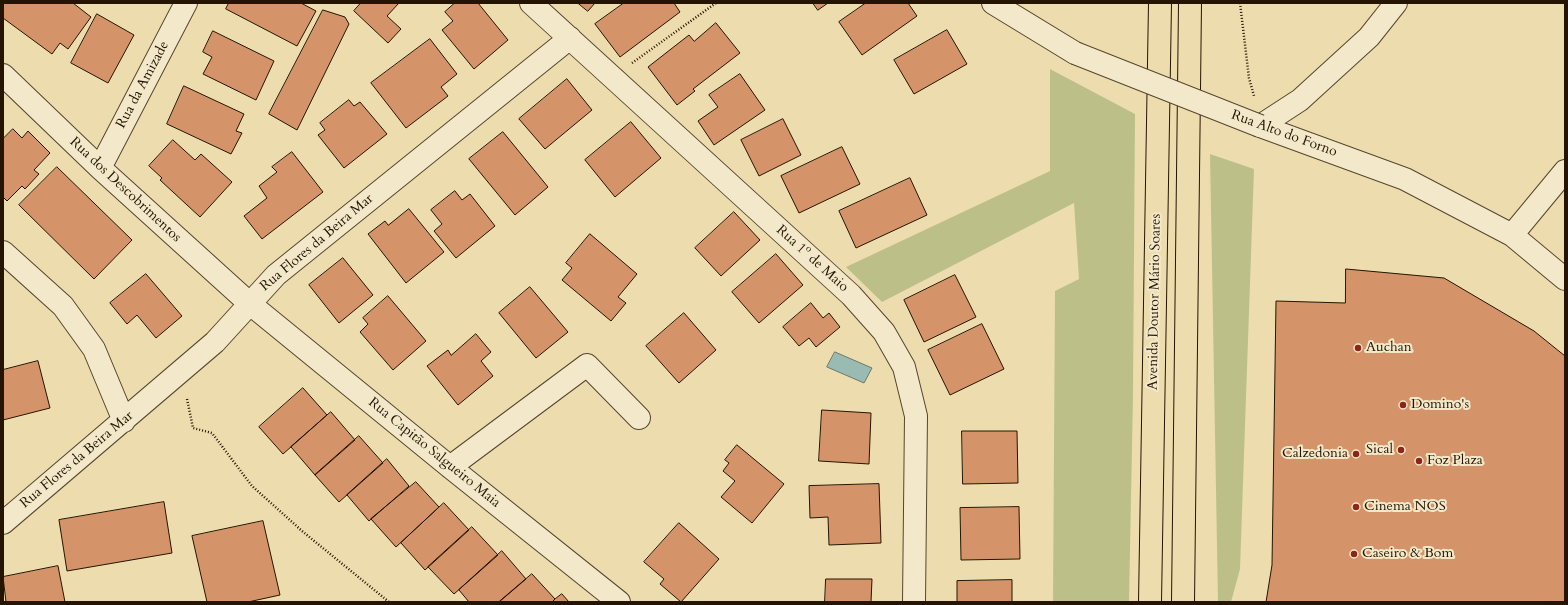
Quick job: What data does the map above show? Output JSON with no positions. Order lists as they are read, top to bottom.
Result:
{
  "streets": {
    "main road": ["Avenida Doutor Mário Soares"],
    "street": [
      "Rua da Amizade",
      "Rua Alto do Forno",
      "Rua dos Descobrimentos",
      "Rua Flores da Beira Mar",
      "Rua 1º de Maio",
      "Rua Capitão Salgueiro Maia"
    ]
  },
  "crossings": [
    ["Rua da Amizade", "Rua dos Descobrimentos"],
    ["Rua dos Descobrimentos", "Rua Flores da Beira Mar"],
    ["Rua dos Descobrimentos", "Rua Capitão Salgueiro Maia"],
    ["Rua Flores da Beira Mar", "Rua 1º de Maio"],
    ["Rua Flores da Beira Mar", "Rua Capitão Salgueiro Maia"]
  ],
  "places": [
    "Auchan",
    "Domino's",
    "Sical",
    "Calzedonia",
    "Foz Plaza",
    "Cinema NOS",
    "Caseiro & Bom"
  ]
}
